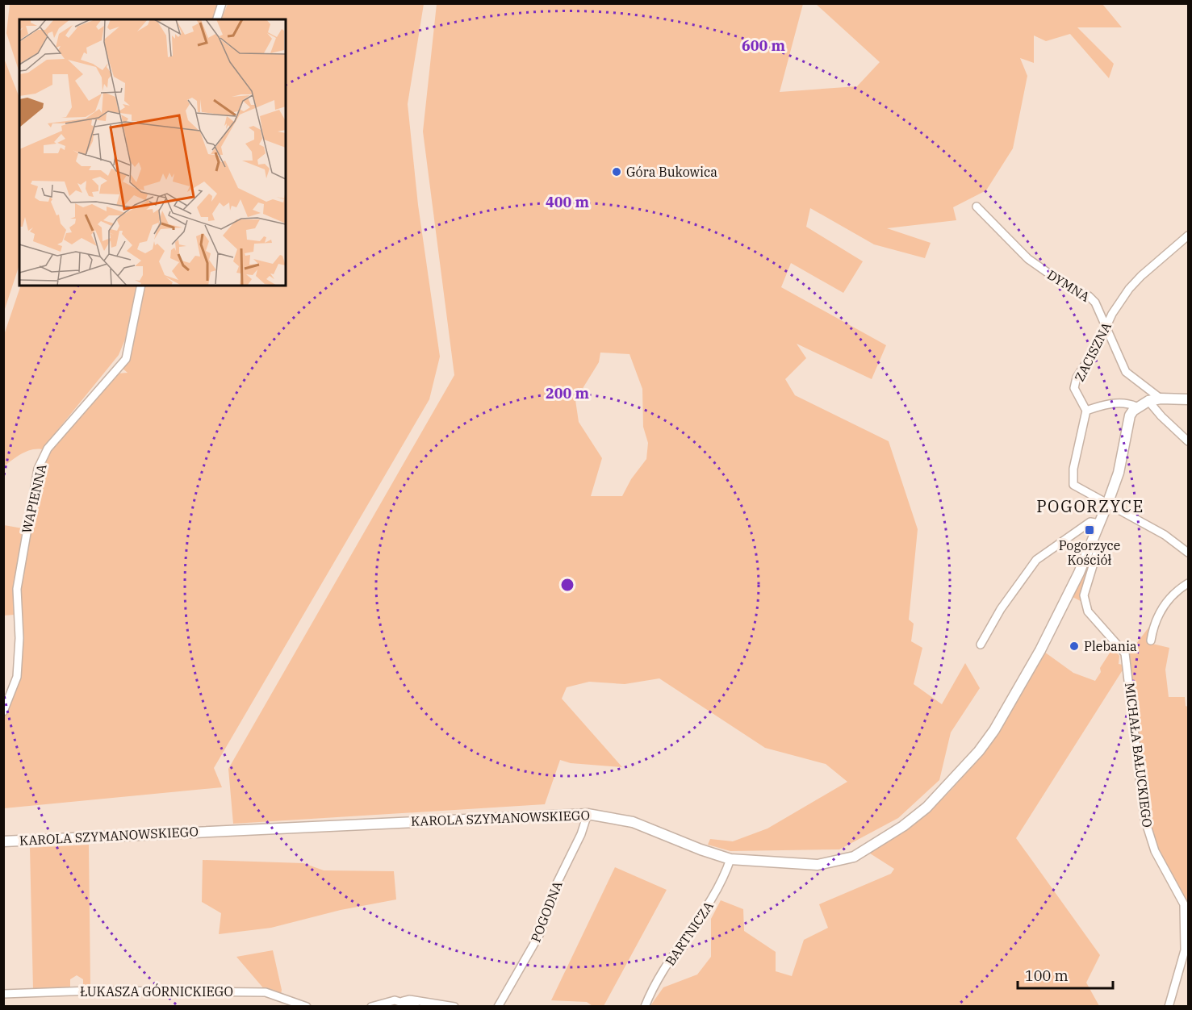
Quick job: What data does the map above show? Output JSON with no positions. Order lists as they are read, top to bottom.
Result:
{
  "streets": {
    "street": [
      "DYMNA",
      "ZACISZNA",
      "WAPIENNA",
      "MICHAŁA BAŁUCKIEGO",
      "KAROLA SZYMANOWSKIEGO",
      "POGODNA",
      "BARTNICZA",
      "ŁUKASZA GÓRNICKIEGO"
    ]
  },
  "crossings": [
    ["DYMNA", "ZACISZNA"],
    ["MICHAŁA BAŁUCKIEGO", "KAROLA SZYMANOWSKIEGO"],
    ["KAROLA SZYMANOWSKIEGO", "POGODNA"],
    ["KAROLA SZYMANOWSKIEGO", "BARTNICZA"]
  ],
  "districts": ["POGORZYCE"],
  "places": {
    "other": ["Góra Bukowica", "Plebania"],
    "transit": ["Pogorzyce Kościół"]
  },
  "scale_bar": "100 m",
  "rings": ["600 m", "400 m", "200 m"]
}
